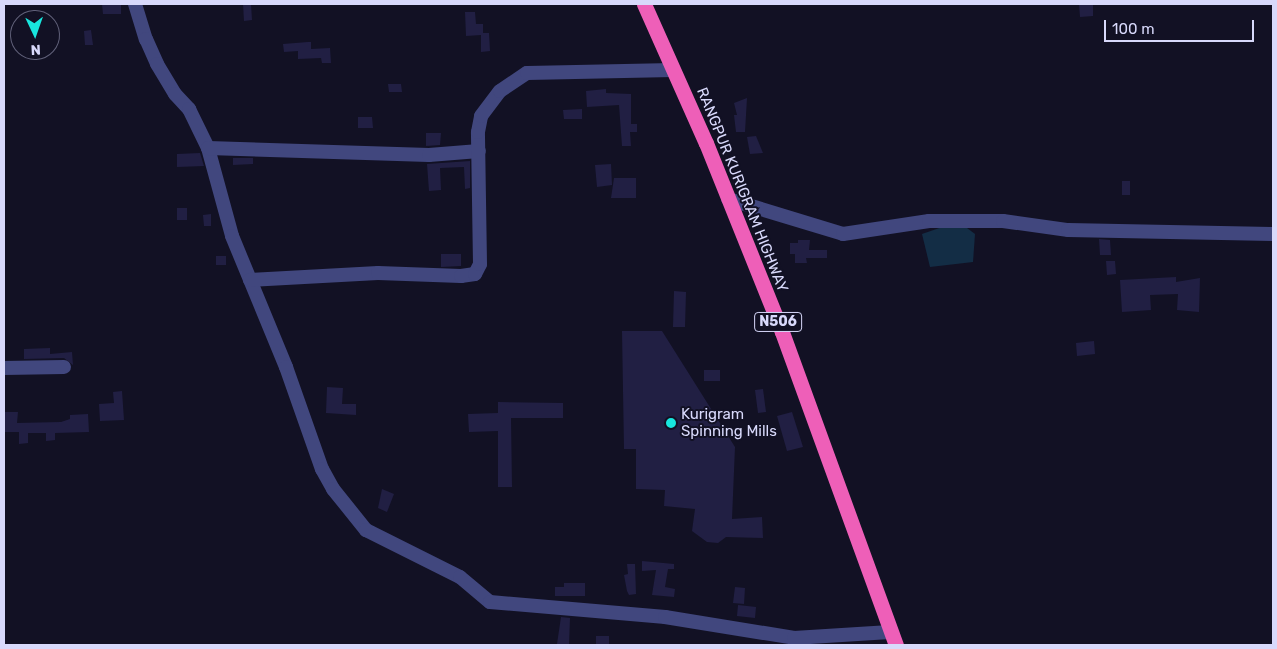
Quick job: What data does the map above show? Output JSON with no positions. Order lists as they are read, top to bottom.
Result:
{
  "streets": {
    "highway": ["RANGPUR KURIGRAM HIGHWAY", "N506"]
  },
  "places": ["Kurigram Spinning Mills"],
  "scale_bar": "100 m",
  "north": "bottom"
}
